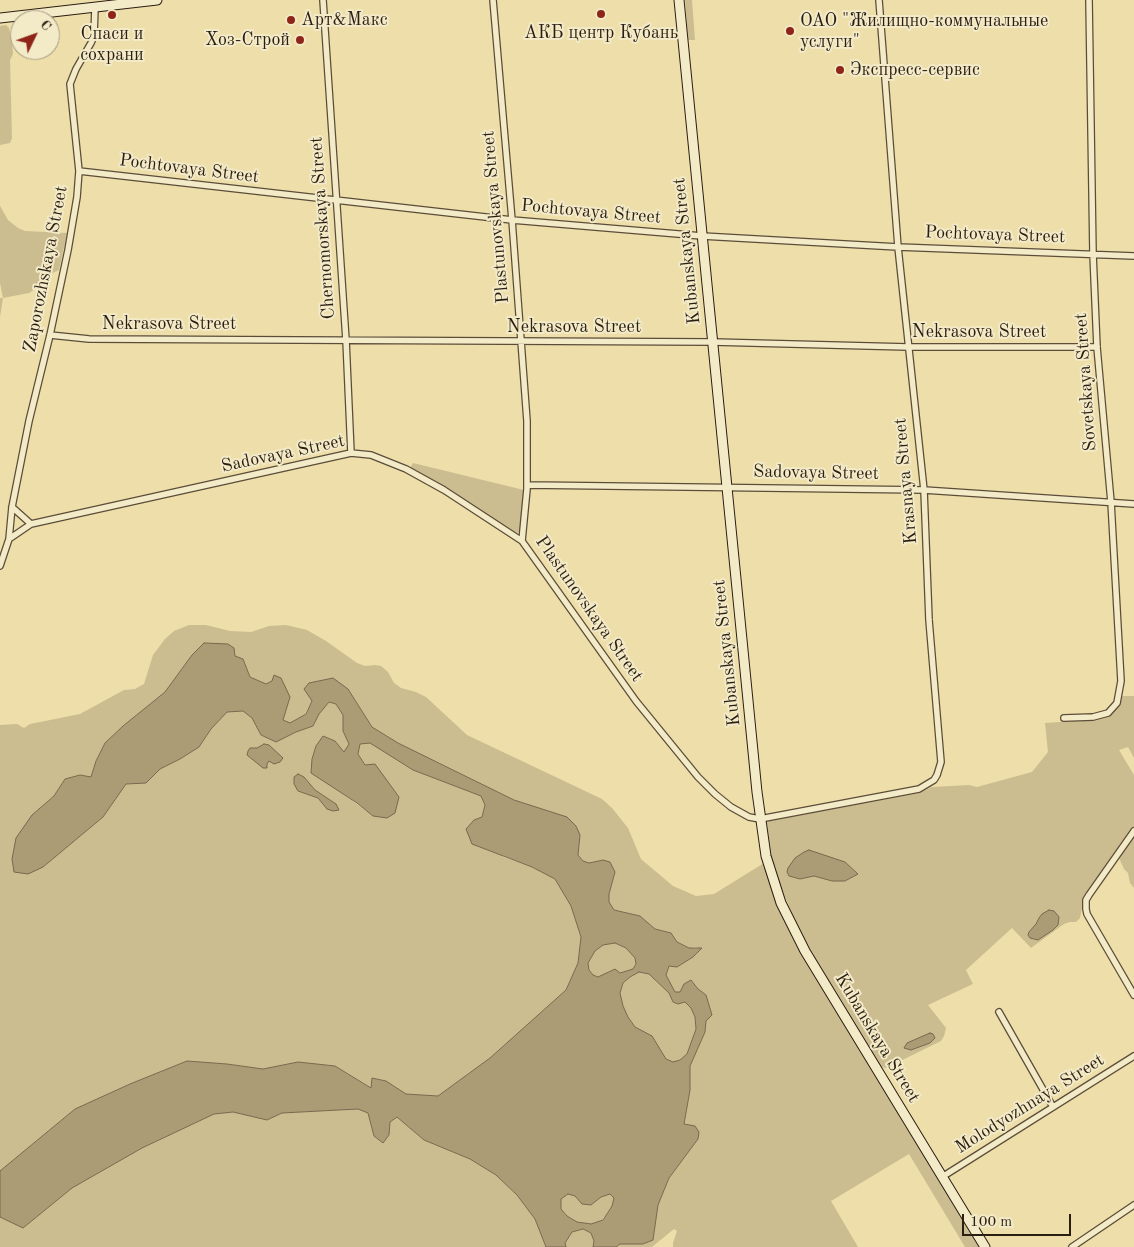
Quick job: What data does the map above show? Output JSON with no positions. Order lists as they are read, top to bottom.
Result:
{
  "streets": {
    "street": [
      "Pochtovaya Street",
      "Plastunovskaya Street",
      "Chernomorskaya Street",
      "Kubanskaya Street",
      "Zaporozhskaya Street",
      "Nekrasova Street",
      "Sovetskaya Street",
      "Sadovaya Street",
      "Krasnaya Street",
      "Molodyozhnaya Street"
    ]
  },
  "crossings": [
    ["Pochtovaya Street", "Plastunovskaya Street"],
    ["Pochtovaya Street", "Chernomorskaya Street"],
    ["Pochtovaya Street", "Kubanskaya Street"],
    ["Pochtovaya Street", "Zaporozhskaya Street"],
    ["Pochtovaya Street", "Sovetskaya Street"],
    ["Pochtovaya Street", "Krasnaya Street"],
    ["Plastunovskaya Street", "Kubanskaya Street"],
    ["Plastunovskaya Street", "Nekrasova Street"],
    ["Plastunovskaya Street", "Sadovaya Street"],
    ["Plastunovskaya Street", "Krasnaya Street"],
    ["Chernomorskaya Street", "Nekrasova Street"],
    ["Chernomorskaya Street", "Sadovaya Street"],
    ["Kubanskaya Street", "Nekrasova Street"],
    ["Kubanskaya Street", "Sadovaya Street"],
    ["Kubanskaya Street", "Krasnaya Street"],
    ["Kubanskaya Street", "Molodyozhnaya Street"],
    ["Zaporozhskaya Street", "Nekrasova Street"],
    ["Zaporozhskaya Street", "Sadovaya Street"],
    ["Nekrasova Street", "Sovetskaya Street"],
    ["Nekrasova Street", "Krasnaya Street"],
    ["Sovetskaya Street", "Sadovaya Street"],
    ["Sadovaya Street", "Krasnaya Street"]
  ],
  "places": [
    "АКБ центр Кубань",
    "Спаси и сохрани",
    "Арт&Макс",
    "ОАО \"Жилищно-коммунальные услуги\"",
    "Хоз-Строй",
    "Экспресс-сервис"
  ],
  "scale_bar": "100 m",
  "north": "top right"
}
